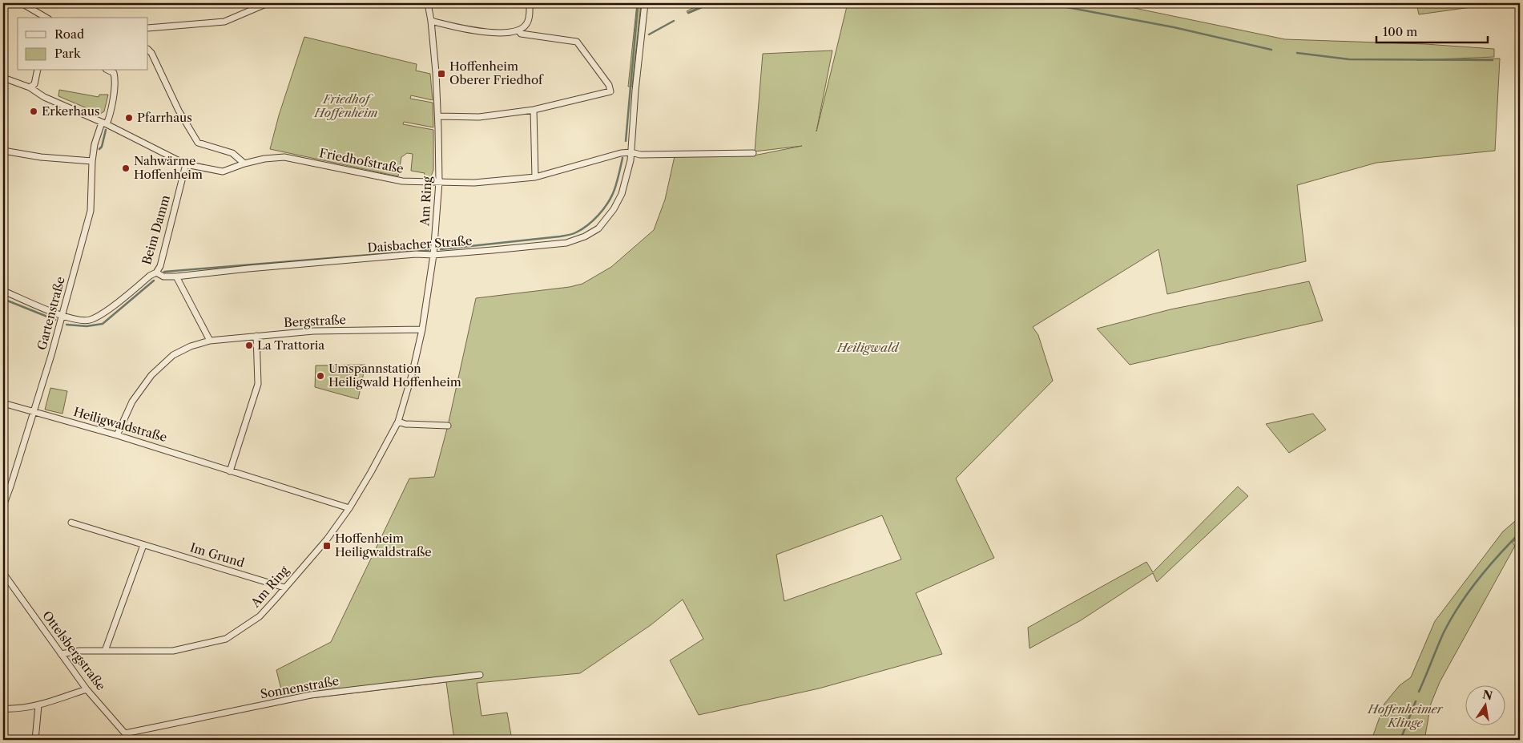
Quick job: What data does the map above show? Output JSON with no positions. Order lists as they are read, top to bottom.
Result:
{
  "streets": {
    "street": [
      "Friedhofstraße",
      "Am Ring",
      "Beim Damm",
      "Daisbacher Straße",
      "Gartenstraße",
      "Bergstraße",
      "Heiligwaldstraße",
      "Im Grund",
      "Ottelsbergstraße",
      "Sonnenstraße"
    ]
  },
  "crossings": [
    ["Friedhofstraße", "Am Ring"],
    ["Friedhofstraße", "Beim Damm"],
    ["Friedhofstraße", "Daisbacher Straße"],
    ["Friedhofstraße", "Gartenstraße"],
    ["Am Ring", "Daisbacher Straße"],
    ["Am Ring", "Bergstraße"],
    ["Am Ring", "Heiligwaldstraße"],
    ["Am Ring", "Im Grund"],
    ["Am Ring", "Ottelsbergstraße"],
    ["Beim Damm", "Daisbacher Straße"],
    ["Beim Damm", "Gartenstraße"],
    ["Gartenstraße", "Heiligwaldstraße"],
    ["Bergstraße", "Heiligwaldstraße"],
    ["Ottelsbergstraße", "Sonnenstraße"]
  ],
  "parks": ["Friedhof Hoffenheim", "Heiligwald", "Hoffenheimer Klinge"],
  "places": {
    "transit": ["Hoffenheim Oberer Friedhof", "Hoffenheim Heiligwaldstraße"],
    "other": [
      "Erkerhaus",
      "Pfarrhaus",
      "Nahwärme Hoffenheim",
      "La Trattoria",
      "Umspannstation Heiligwald Hoffenheim"
    ]
  },
  "legend": ["Road", "Park"],
  "scale_bar": "100 m",
  "north": "top"
}
